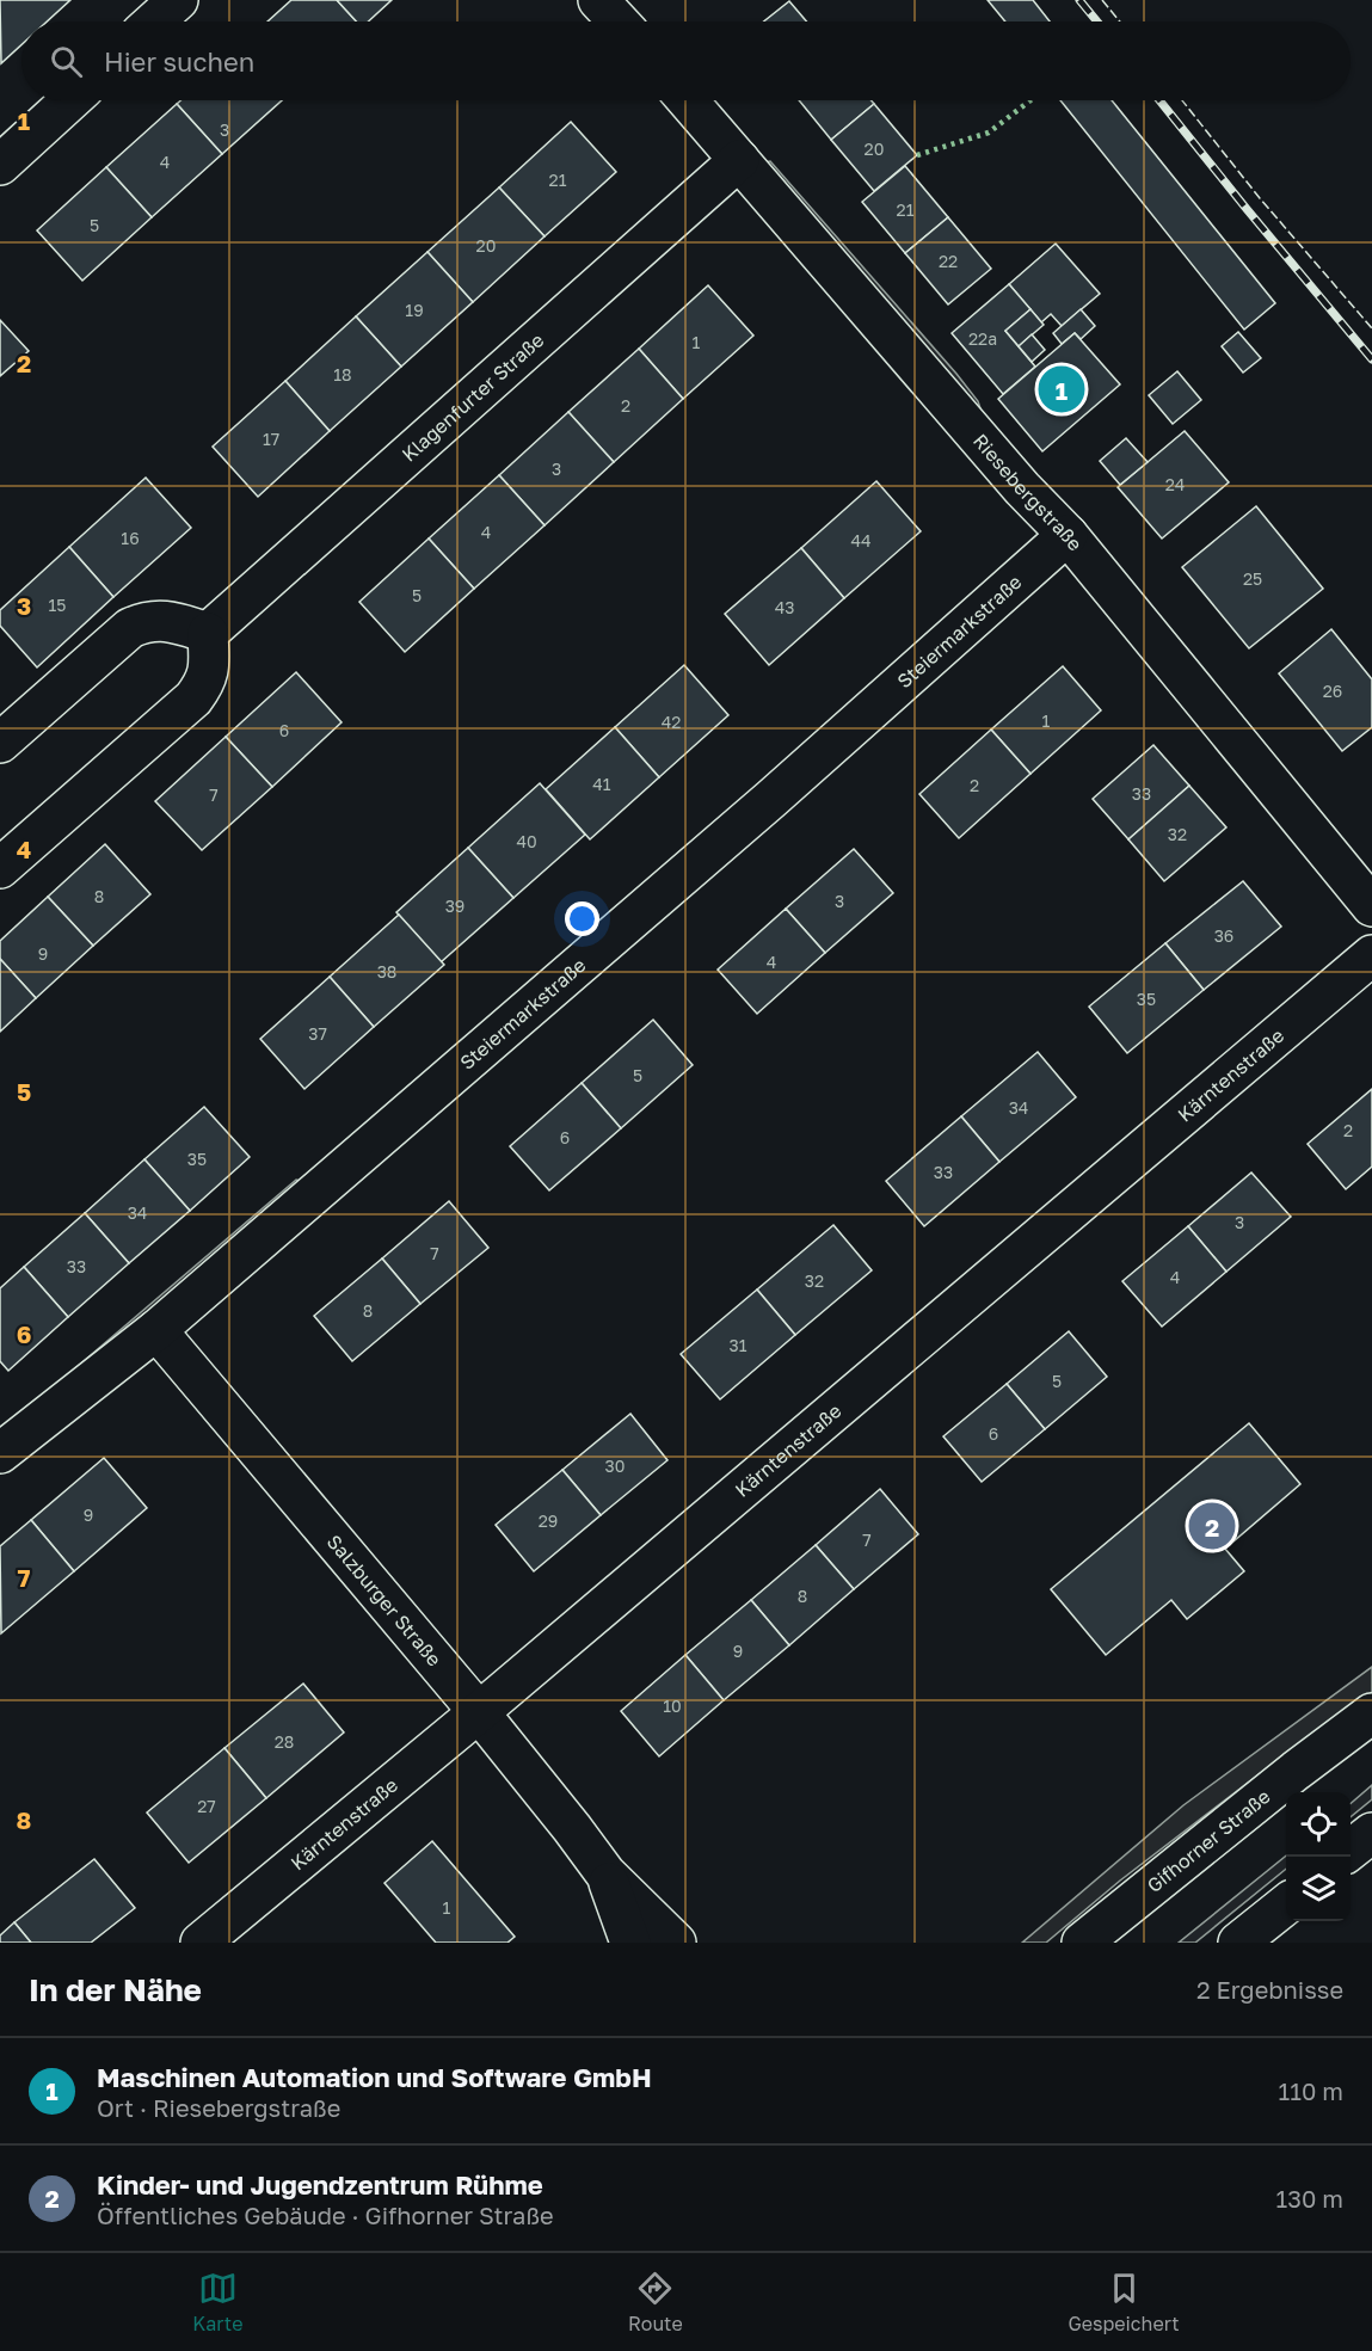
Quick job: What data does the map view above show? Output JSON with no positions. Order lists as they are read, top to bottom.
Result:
{
  "streets": {
    "street": [
      "Klagenfurter Straße",
      "Riesebergstraße",
      "Steiermarkstraße",
      "Kärntenstraße",
      "Salzburger Straße",
      "Gifhorner Straße"
    ]
  },
  "crossings": [
    ["Klagenfurter Straße", "Riesebergstraße"],
    ["Riesebergstraße", "Steiermarkstraße"],
    ["Steiermarkstraße", "Salzburger Straße"],
    ["Kärntenstraße", "Salzburger Straße"]
  ],
  "house_numbers": [
    "3",
    "20",
    "4",
    "21",
    "21",
    "5",
    "20",
    "22",
    "19",
    "22a",
    "1",
    "18",
    "2",
    "17",
    "3",
    "24",
    "4",
    "16",
    "44",
    "25",
    "5",
    "15",
    "43",
    "26",
    "1",
    "42",
    "6",
    "41",
    "2",
    "33",
    "7",
    "32",
    "40",
    "8",
    "3",
    "39",
    "36",
    "9",
    "4",
    "38",
    "35",
    "37",
    "5",
    "34",
    "2",
    "6",
    "35",
    "33",
    "34",
    "3",
    "7",
    "33",
    "4",
    "32",
    "8",
    "31",
    "5",
    "6",
    "30",
    "9",
    "29",
    "7",
    "8",
    "9",
    "10",
    "28",
    "27",
    "1"
  ],
  "page": {
    "search": "Hier suchen",
    "pins": ["1", "2"],
    "heading": ["In der Nähe", "2 Ergebnisse"],
    "list": [
      {
        "mark": "1",
        "name": "Maschinen Automation und Software GmbH",
        "note": "Ort · Riesebergstraße",
        "value": "110 m"
      },
      {
        "mark": "2",
        "name": "Kinder- und Jugendzentrum Rühme",
        "note": "Öffentliches Gebäude · Gifhorner Straße",
        "value": "130 m"
      }
    ],
    "nav": ["Karte", "Route", "Gespeichert"]
  },
  "grid": {
    "rows": [
      "1",
      "2",
      "3",
      "4",
      "5",
      "6",
      "7",
      "8"
    ]
  }
}
